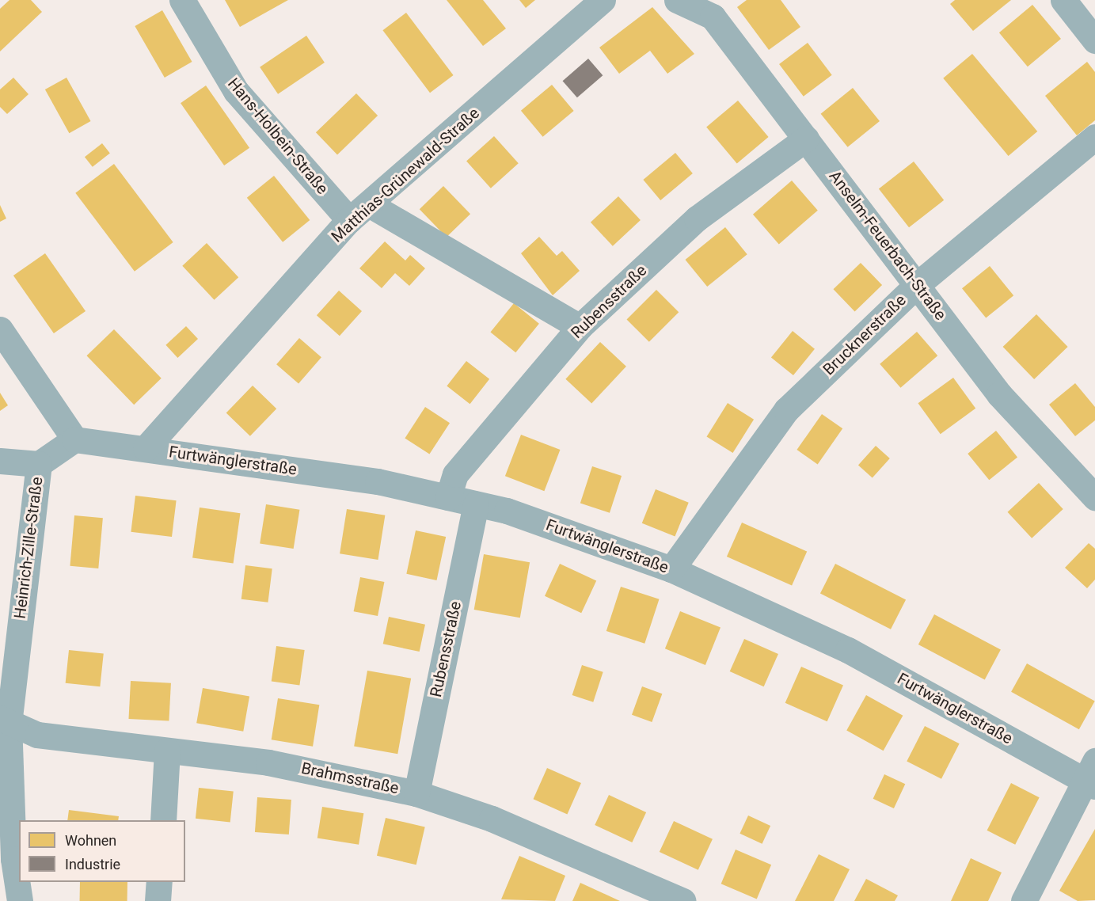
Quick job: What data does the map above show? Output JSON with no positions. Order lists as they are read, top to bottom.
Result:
{
  "streets": {
    "street": [
      "Hans-Holbein-Straße",
      "Matthias-Grünewald-Straße",
      "Anselm-Feuerbach-Straße",
      "Rubensstraße",
      "Brucknerstraße",
      "Furtwänglerstraße",
      "Heinrich-Zille-Straße",
      "Brahmsstraße"
    ]
  },
  "crossings": [
    ["Hans-Holbein-Straße", "Matthias-Grünewald-Straße"],
    ["Hans-Holbein-Straße", "Rubensstraße"],
    ["Matthias-Grünewald-Straße", "Furtwänglerstraße"],
    ["Anselm-Feuerbach-Straße", "Rubensstraße"],
    ["Anselm-Feuerbach-Straße", "Brucknerstraße"],
    ["Rubensstraße", "Furtwänglerstraße"],
    ["Rubensstraße", "Brahmsstraße"],
    ["Brucknerstraße", "Furtwänglerstraße"],
    ["Furtwänglerstraße", "Heinrich-Zille-Straße"],
    ["Heinrich-Zille-Straße", "Brahmsstraße"]
  ],
  "legend": ["Wohnen", "Industrie"]
}
